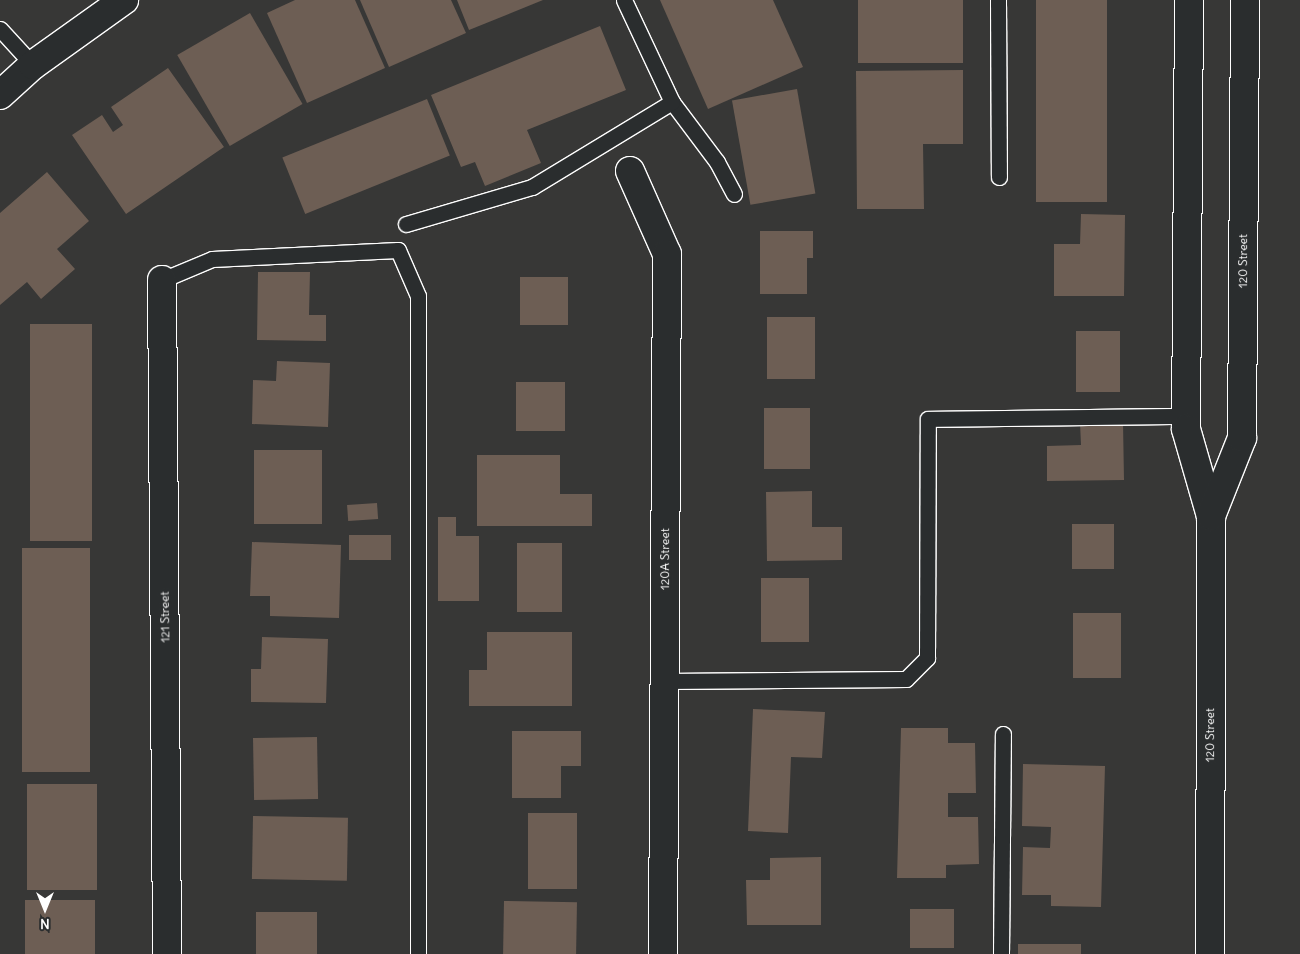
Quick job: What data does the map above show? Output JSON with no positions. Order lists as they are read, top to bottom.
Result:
{
  "streets": {
    "street": ["120 Street", "120A Street", "121 Street"]
  },
  "north": "bottom"
}
